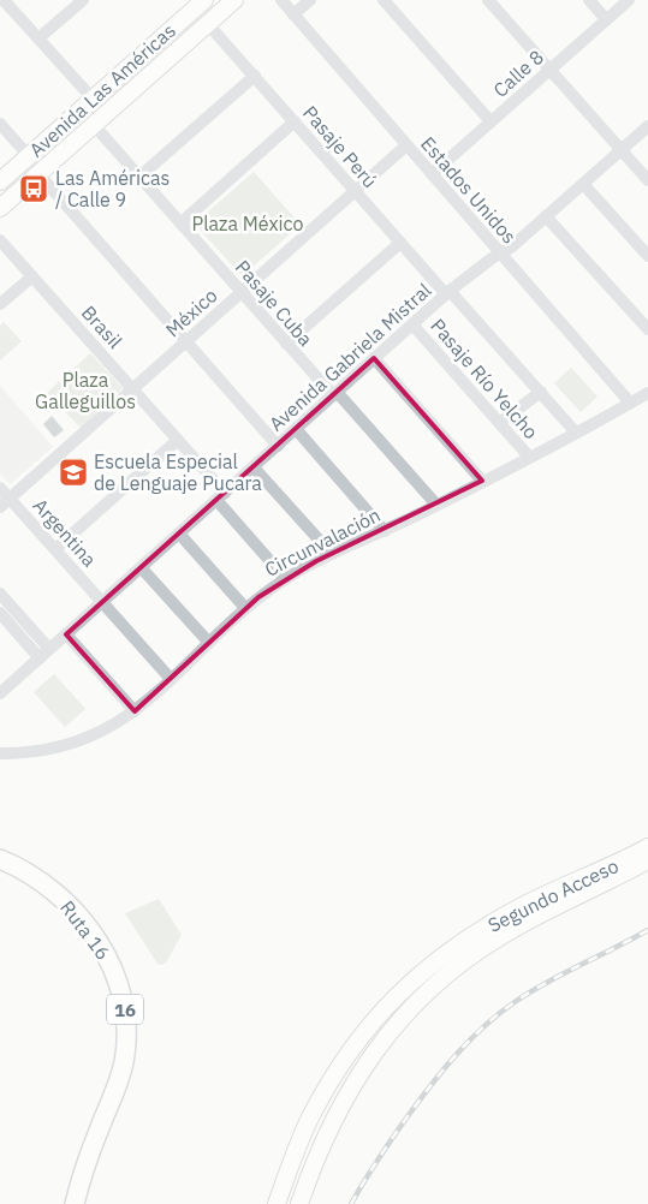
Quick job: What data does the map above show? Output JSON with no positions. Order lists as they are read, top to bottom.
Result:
{
  "streets": {
    "highway": ["Ruta 16", "16"],
    "main road": ["Avenida Las Américas", "Segundo Acceso"],
    "street": [
      "Calle 8",
      "Pasaje Perú",
      "Estados Unidos",
      "Pasaje Cuba",
      "México",
      "Brasil",
      "Avenida Gabriela Mistral",
      "Pasaje Río Yelcho",
      "Argentina",
      "Circunvalación"
    ]
  },
  "crossings": [
    ["Calle 8", "Estados Unidos"],
    ["Avenida Las Américas", "Pasaje Perú"],
    ["Avenida Las Américas", "Pasaje Cuba"],
    ["Pasaje Perú", "México"],
    ["Pasaje Perú", "Avenida Gabriela Mistral"],
    ["Pasaje Perú", "Circunvalación"],
    ["Estados Unidos", "México"],
    ["Estados Unidos", "Avenida Gabriela Mistral"],
    ["Estados Unidos", "Circunvalación"],
    ["Pasaje Cuba", "México"],
    ["Pasaje Cuba", "Avenida Gabriela Mistral"],
    ["Pasaje Cuba", "Circunvalación"],
    ["México", "Brasil"],
    ["México", "Argentina"],
    ["Brasil", "Avenida Gabriela Mistral"],
    ["Brasil", "Circunvalación"],
    ["Avenida Gabriela Mistral", "Pasaje Río Yelcho"],
    ["Avenida Gabriela Mistral", "Argentina"],
    ["Pasaje Río Yelcho", "Circunvalación"],
    ["Argentina", "Circunvalación"]
  ],
  "parks": ["Plaza México", "Plaza Galleguillos"],
  "places": {
    "bus stop": ["Las Américas / Calle 9"],
    "school or university": ["Escuela Especial de Lenguaje Pucara"]
  }
}
